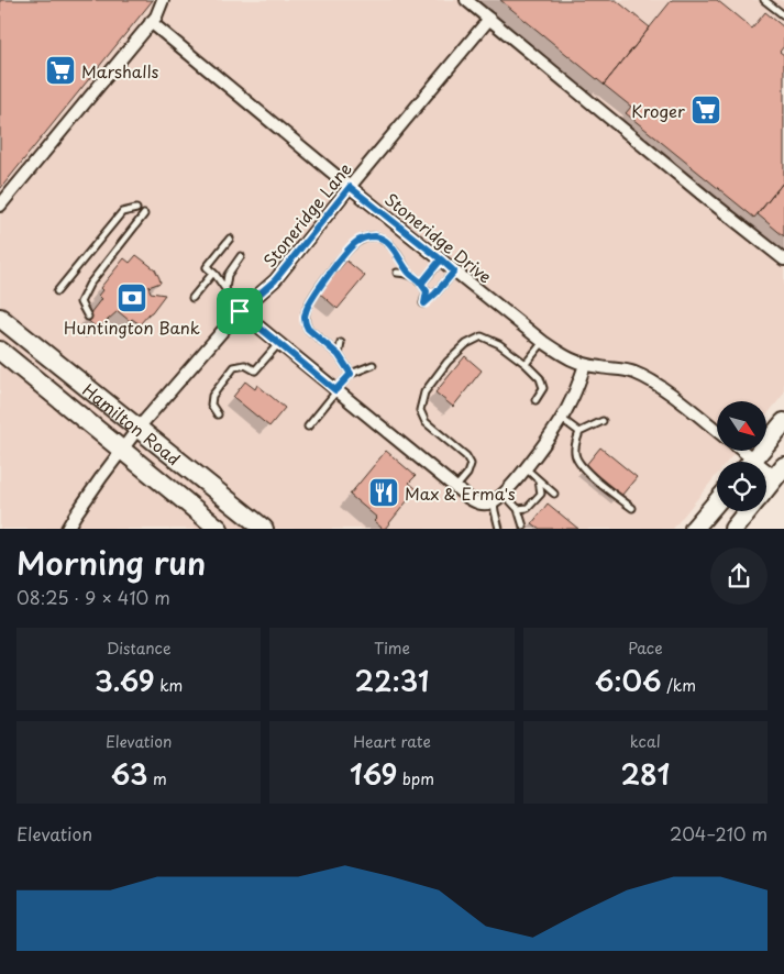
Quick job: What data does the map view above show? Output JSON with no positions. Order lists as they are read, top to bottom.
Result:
{
  "streets": {
    "main road": ["Hamilton Road"],
    "street": ["Stoneridge Lane", "Stoneridge Drive"]
  },
  "crossings": [
    ["Stoneridge Lane", "Stoneridge Drive"],
    ["Stoneridge Lane", "Hamilton Road"]
  ],
  "places": {
    "supermarket": ["Marshalls", "Kroger"],
    "bank": ["Huntington Bank"],
    "restaurant": ["Max & Erma's"]
  },
  "north": "bottom right",
  "page": {
    "heading": ["Morning run", "08:25 · 9 × 410 m"],
    "stats": [
      ["Distance", "3.69 km"],
      ["Time", "22:31"],
      ["Pace", "6:06 /km"],
      ["Elevation", "63 m"],
      ["Heart rate", "169 bpm"],
      ["kcal", "281"]
    ],
    "chart": ["Elevation", "204–210 m"]
  }
}
